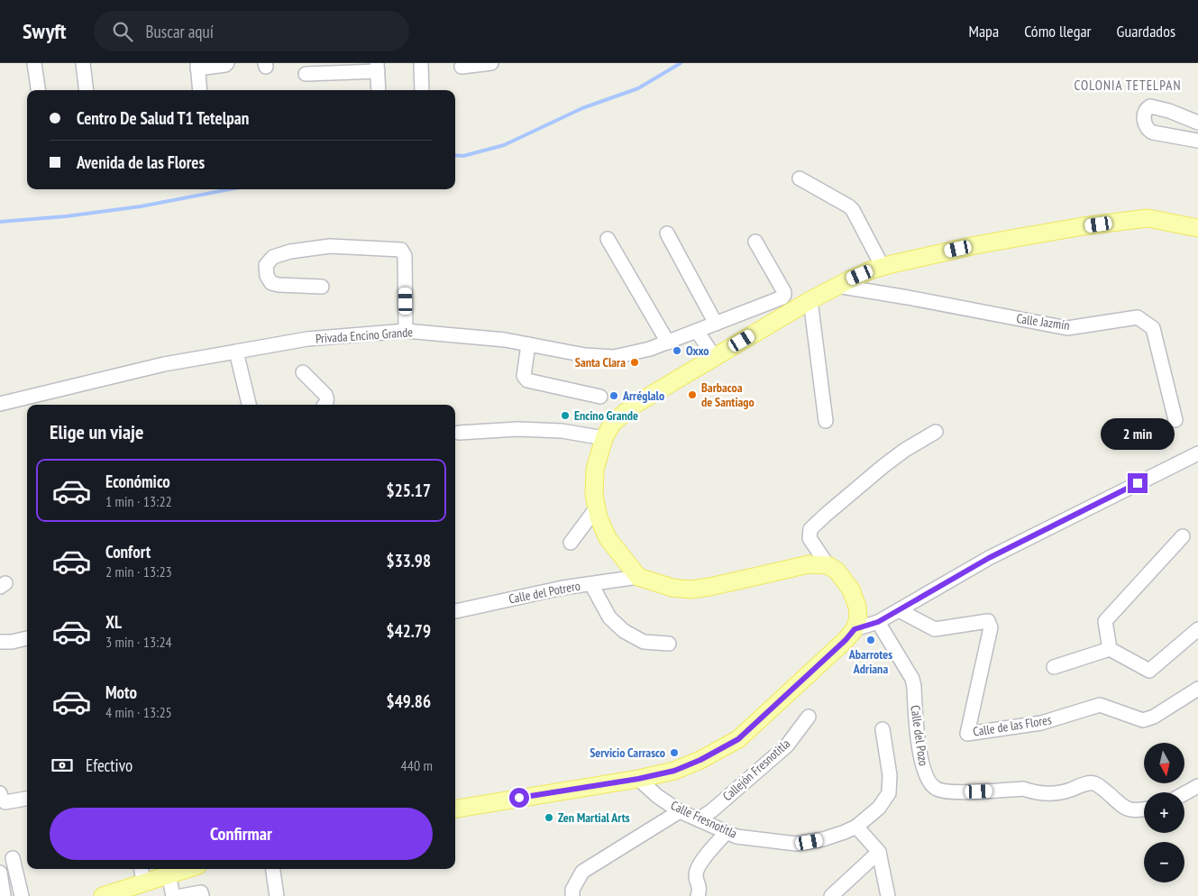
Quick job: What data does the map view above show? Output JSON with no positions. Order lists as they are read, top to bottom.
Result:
{
  "streets": {
    "street": [
      "Calle Jazmín",
      "Privada Encino Grande",
      "Calle del Potrero",
      "Calle de las Flores",
      "Calle del Pozo",
      "Callejón Fresnotitla",
      "Calle Fresnotitla"
    ]
  },
  "crossings": [
    ["Callejón Fresnotitla", "Calle Fresnotitla"]
  ],
  "districts": ["COLONIA TETELPAN"],
  "places": [
    "Oxxo",
    "Santa Clara",
    "Barbacoa de Santiago",
    "Arréglalo",
    "Encino Grande",
    "Abarrotes Adriana",
    "Servicio Carrasco",
    "Zen Martial Arts"
  ],
  "north": "bottom",
  "page": {
    "header": "Swyft",
    "search": "Buscar aquí",
    "nav": ["Mapa", "Cómo llegar", "Guardados"],
    "banner": ["Centro De Salud T1 Tetelpan", "Avenida de las Flores"],
    "heading": "Elige un viaje",
    "bubble": "2 min",
    "list": [
      {
        "name": "Económico",
        "note": "1 min · 13:22",
        "value": "$25.17"
      },
      {
        "name": "Confort",
        "note": "2 min · 13:23",
        "value": "$33.98"
      },
      {
        "name": "XL",
        "note": "3 min · 13:24",
        "value": "$42.79"
      },
      {
        "name": "Moto",
        "note": "4 min · 13:25",
        "value": "$49.86"
      }
    ],
    "pay": ["Efectivo", "440 m"],
    "map_buttons": ["+", "−"],
    "buttons": "Confirmar"
  }
}
